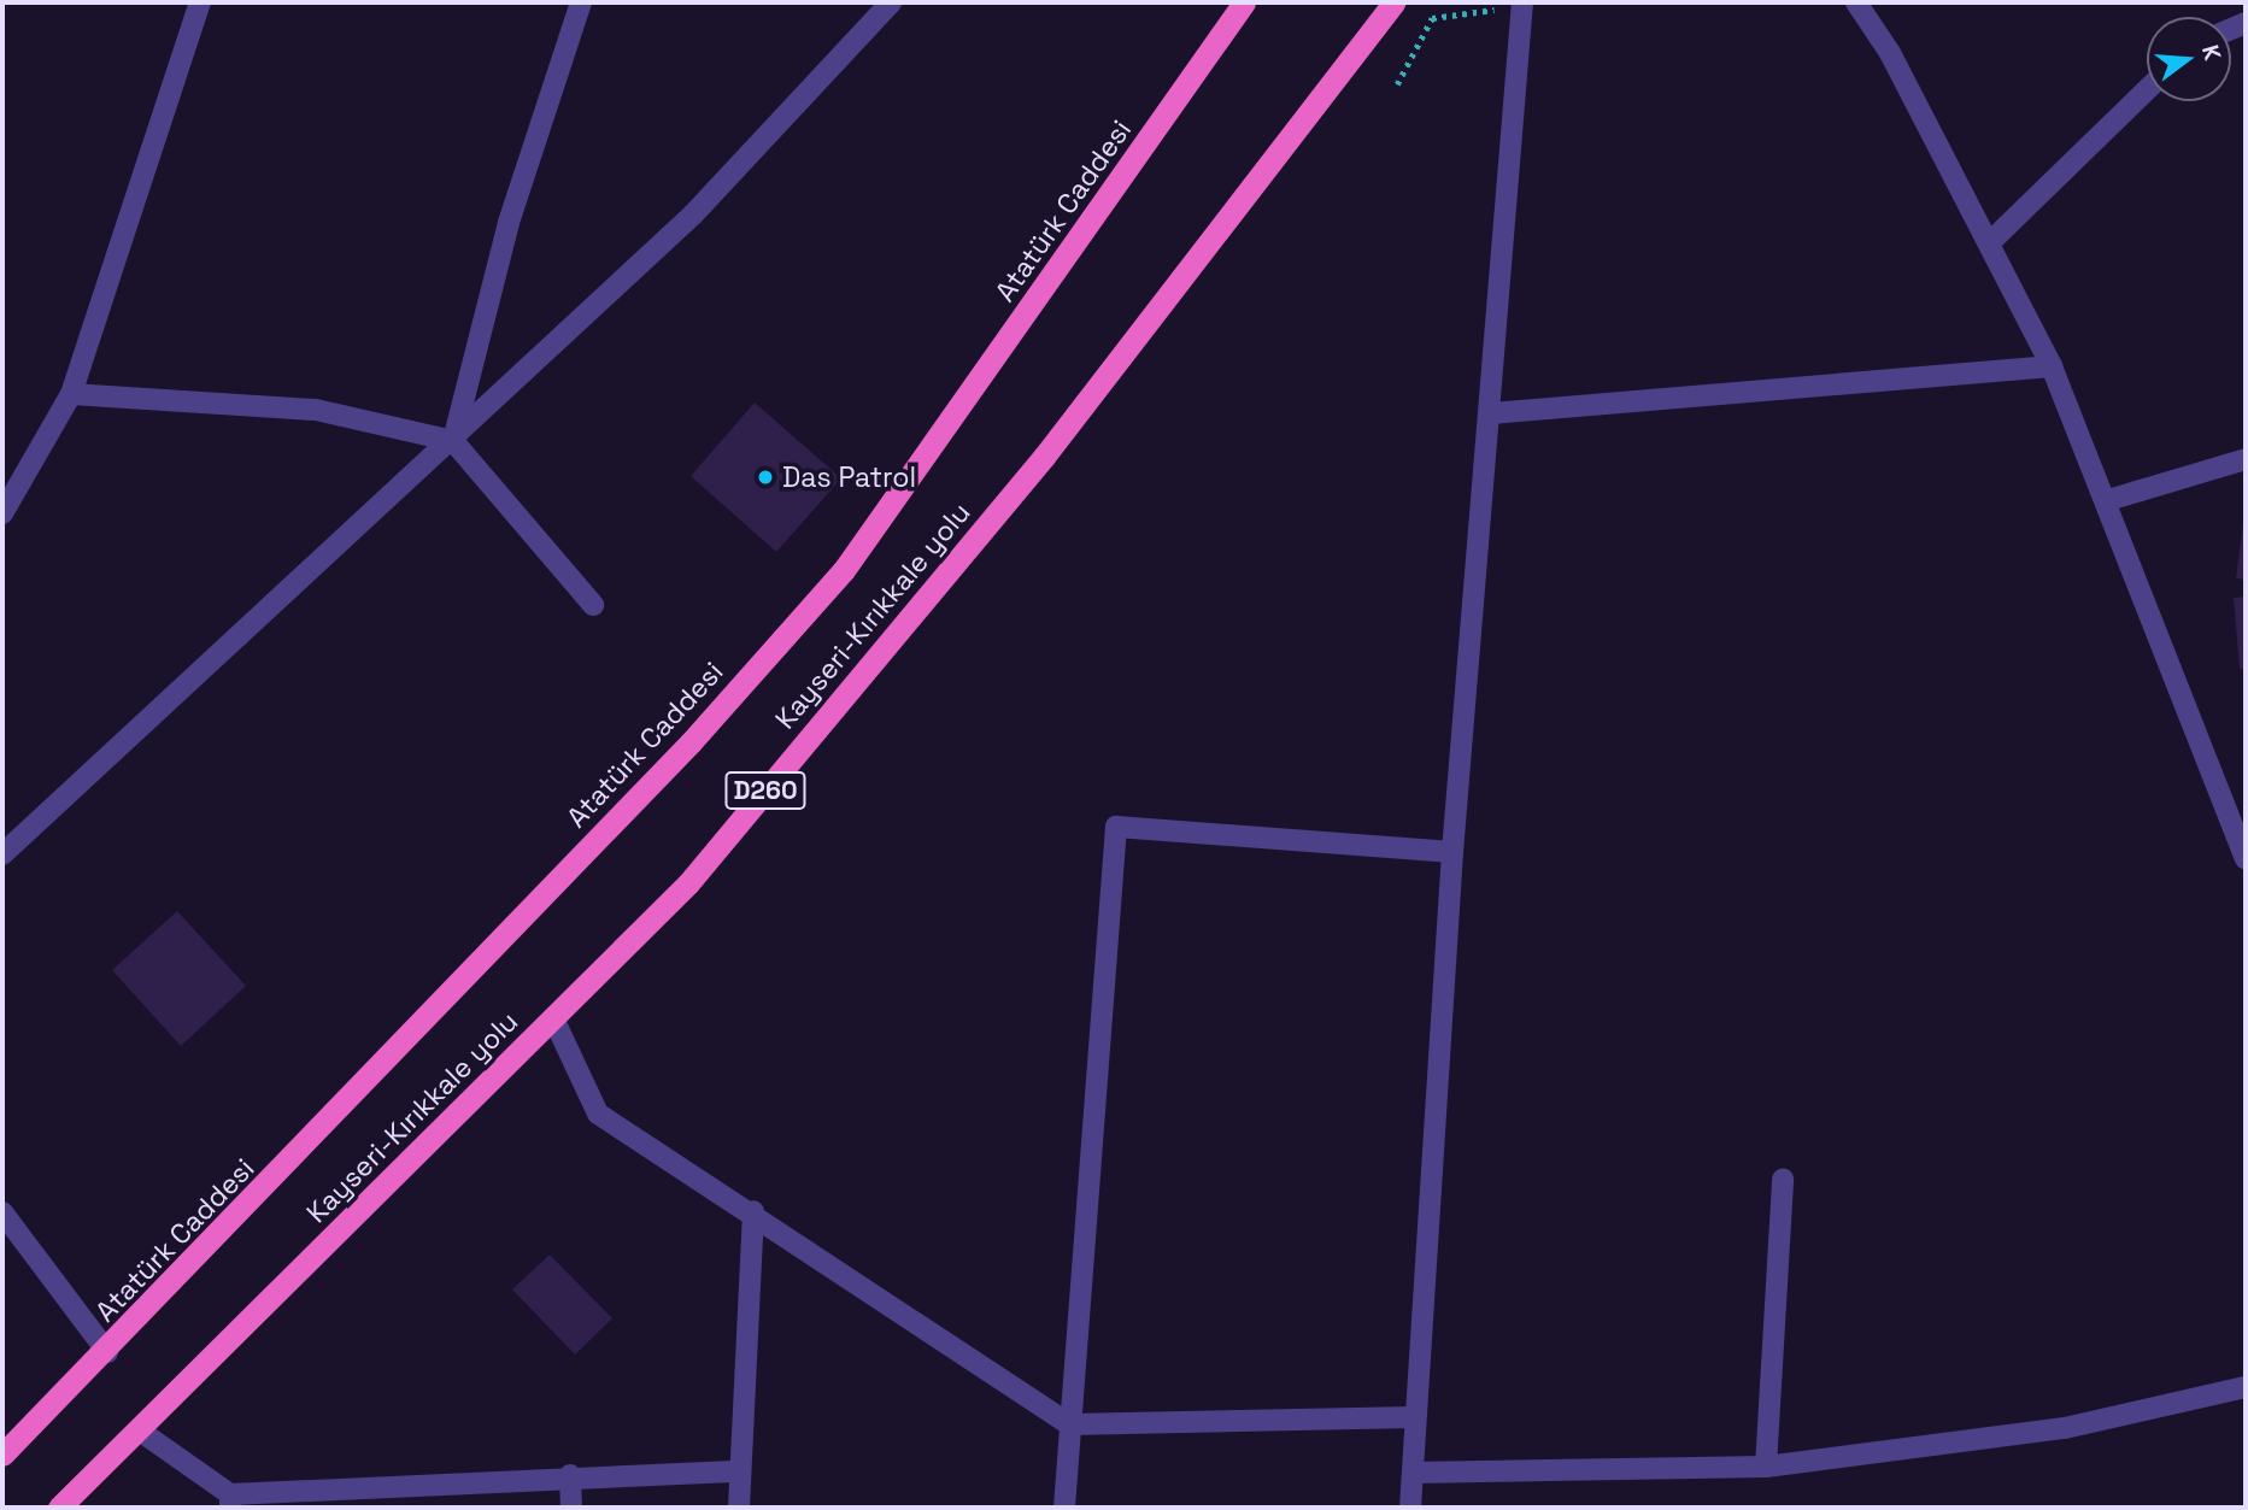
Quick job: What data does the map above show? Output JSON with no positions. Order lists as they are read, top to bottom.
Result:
{
  "streets": {
    "highway": ["Atatürk Caddesi", "Kayseri-Kırıkkale yolu", "D260"]
  },
  "places": ["Das Patrol"],
  "north": "right"
}
